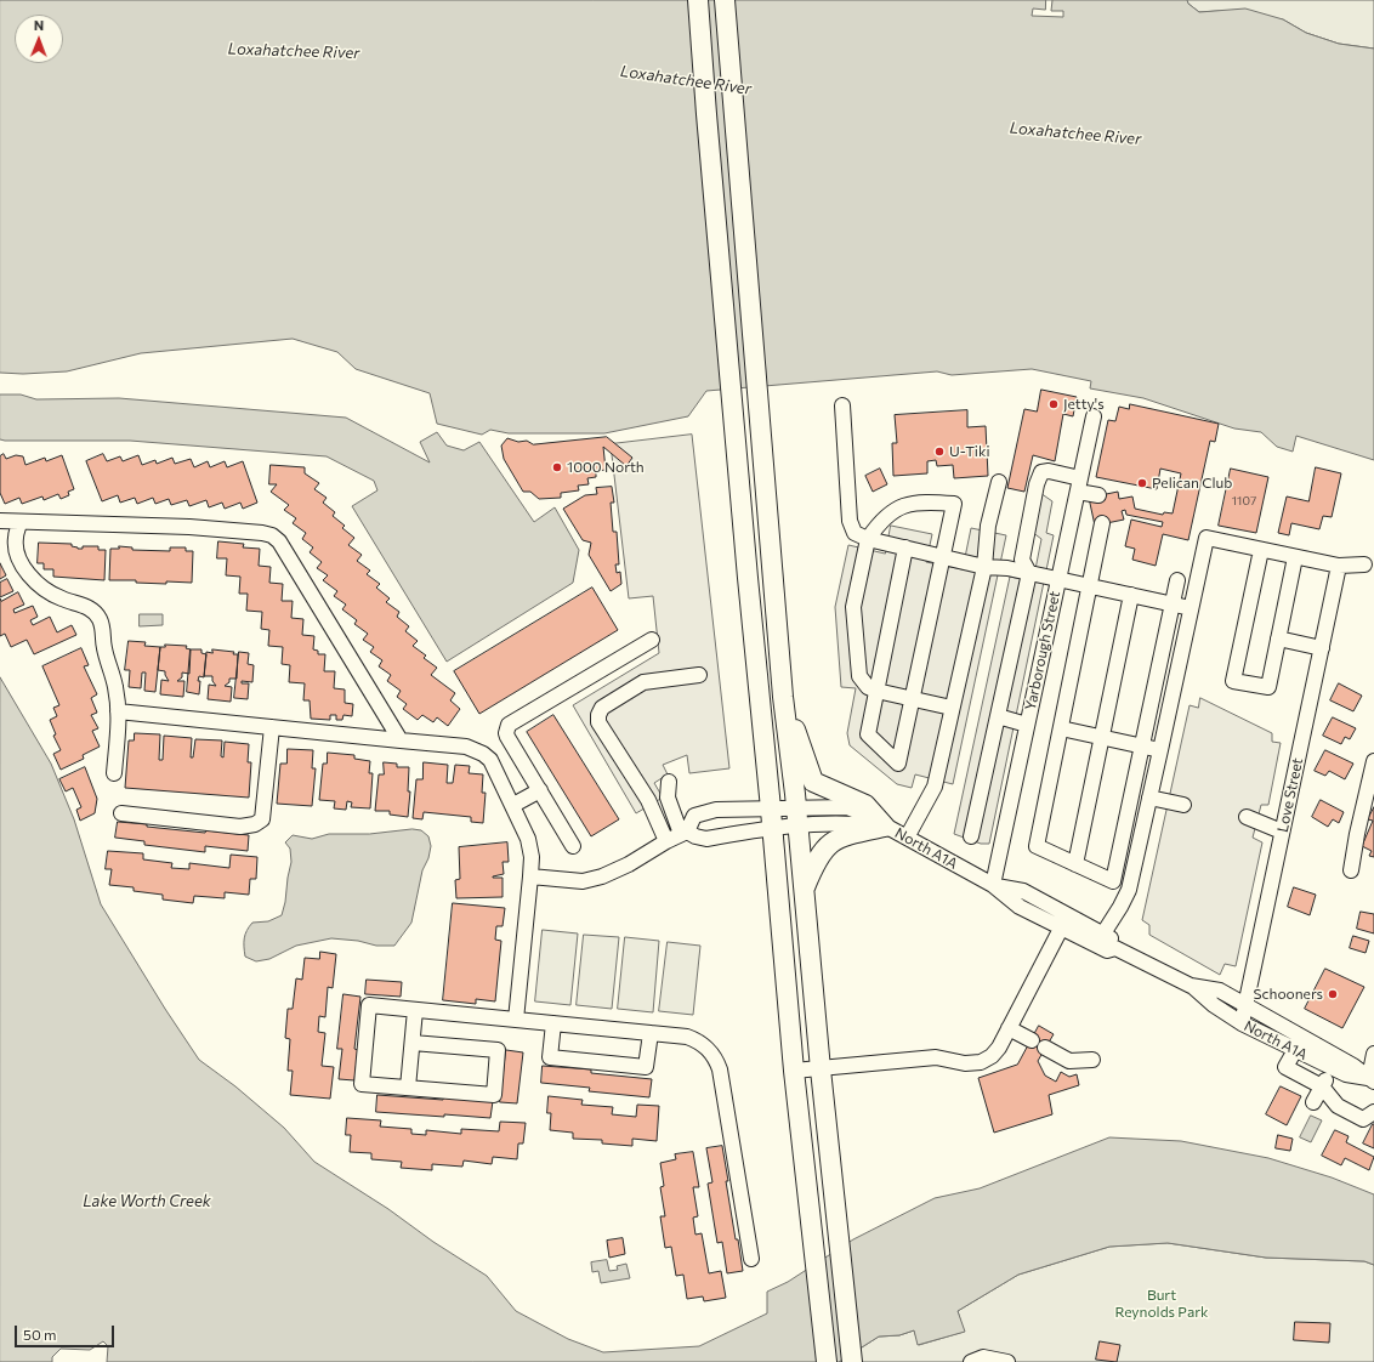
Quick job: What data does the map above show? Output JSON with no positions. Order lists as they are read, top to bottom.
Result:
{
  "streets": {
    "street": ["Yarborough Street", "Love Street", "North A1A"]
  },
  "crossings": [
    ["Yarborough Street", "North A1A"],
    ["Love Street", "North A1A"]
  ],
  "water": ["Loxahatchee River", "Lake Worth Creek"],
  "parks": ["Burt Reynolds Park"],
  "places": [
    "Jetty's",
    "U-Tiki",
    "1000 North",
    "Pelican Club",
    "Schooners"
  ],
  "house_numbers": ["1107"],
  "scale_bar": "50 m",
  "north": "top"
}
